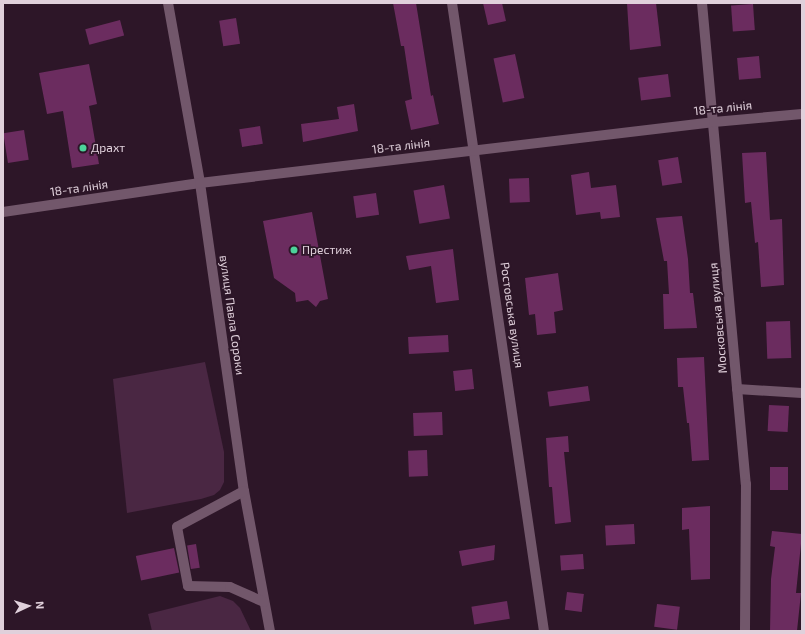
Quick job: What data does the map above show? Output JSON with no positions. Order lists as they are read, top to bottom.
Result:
{
  "streets": {
    "street": [
      "18-та лінія",
      "вулиця Павла Сороки",
      "Ростовська вулиця",
      "Московська вулиця"
    ]
  },
  "crossings": [
    ["18-та лінія", "вулиця Павла Сороки"],
    ["18-та лінія", "Ростовська вулиця"],
    ["18-та лінія", "Московська вулиця"]
  ],
  "places": ["Драхт", "Престиж"],
  "north": "right"
}
